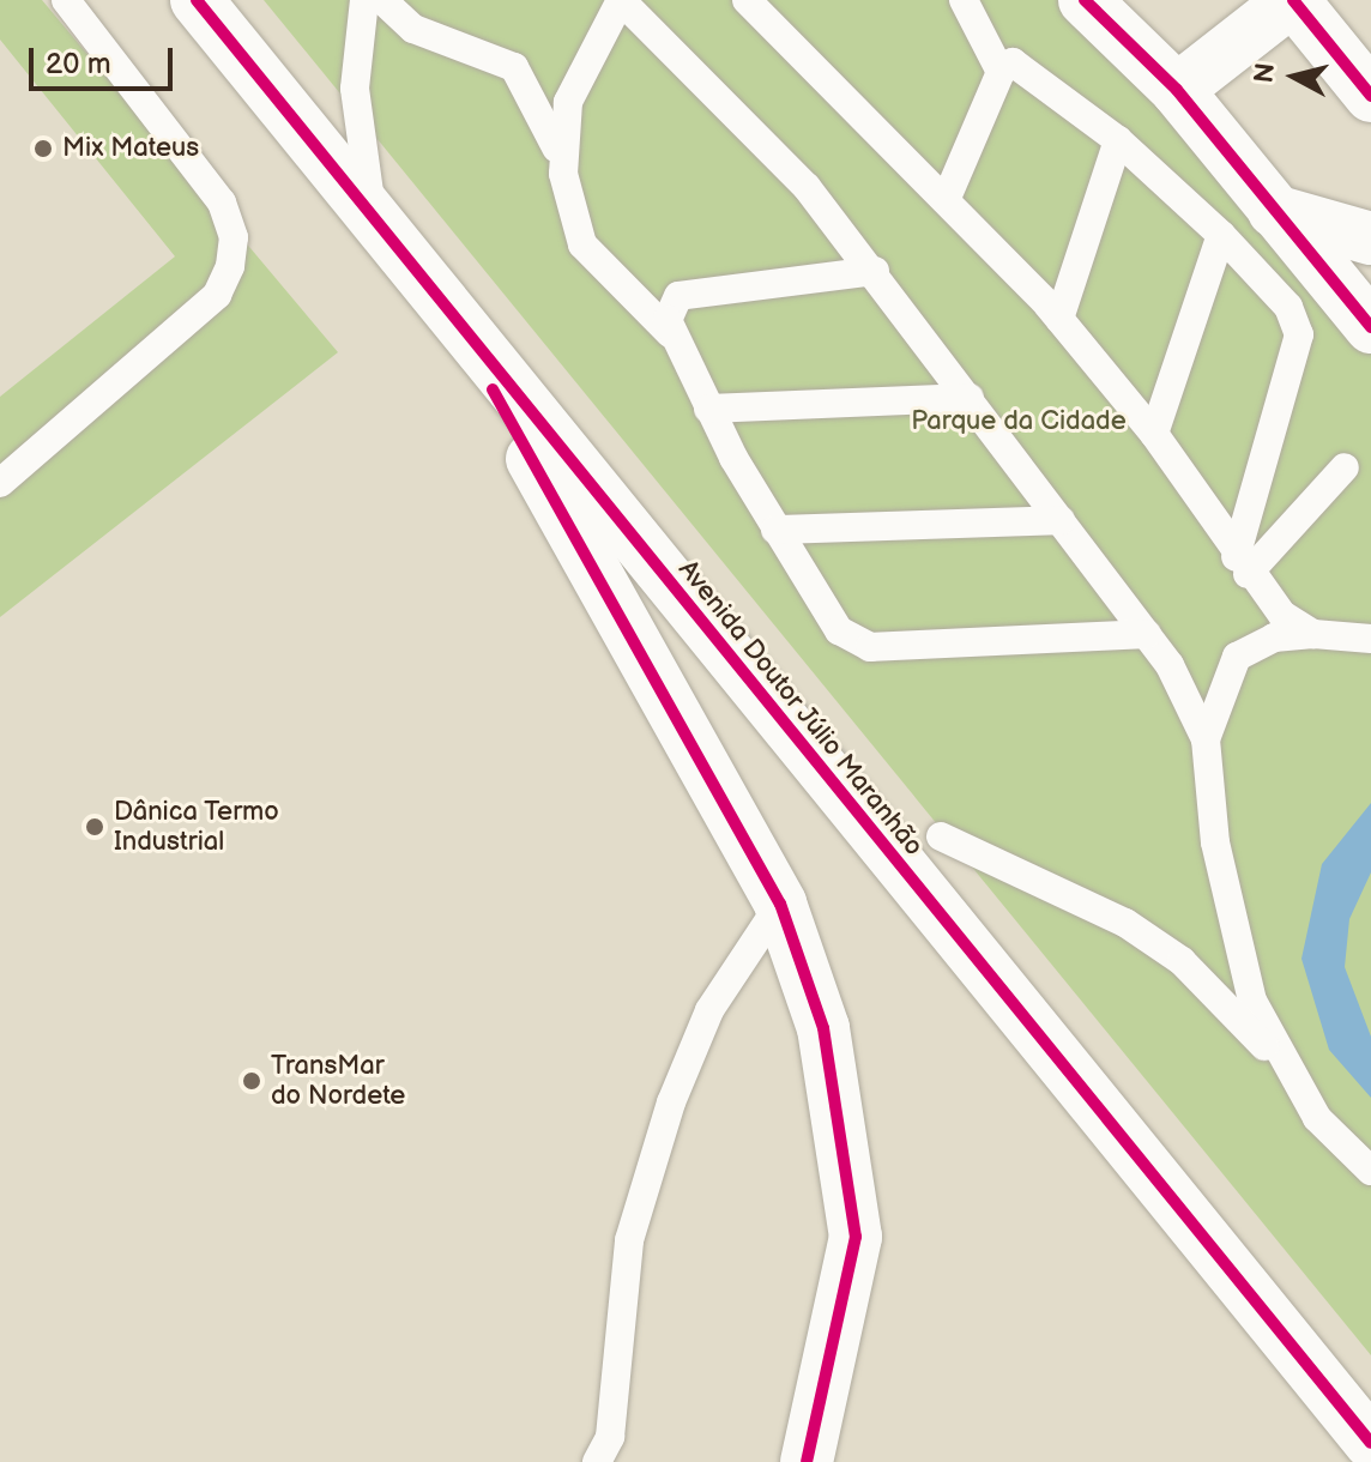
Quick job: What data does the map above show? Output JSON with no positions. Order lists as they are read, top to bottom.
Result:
{
  "streets": {
    "main road": ["Avenida Doutor Júlio Maranhão"]
  },
  "parks": ["Parque da Cidade"],
  "places": ["Mix Mateus", "Dânica Termo Industrial", "TransMar do Nordete"],
  "scale_bar": "20 m",
  "north": "left"
}
